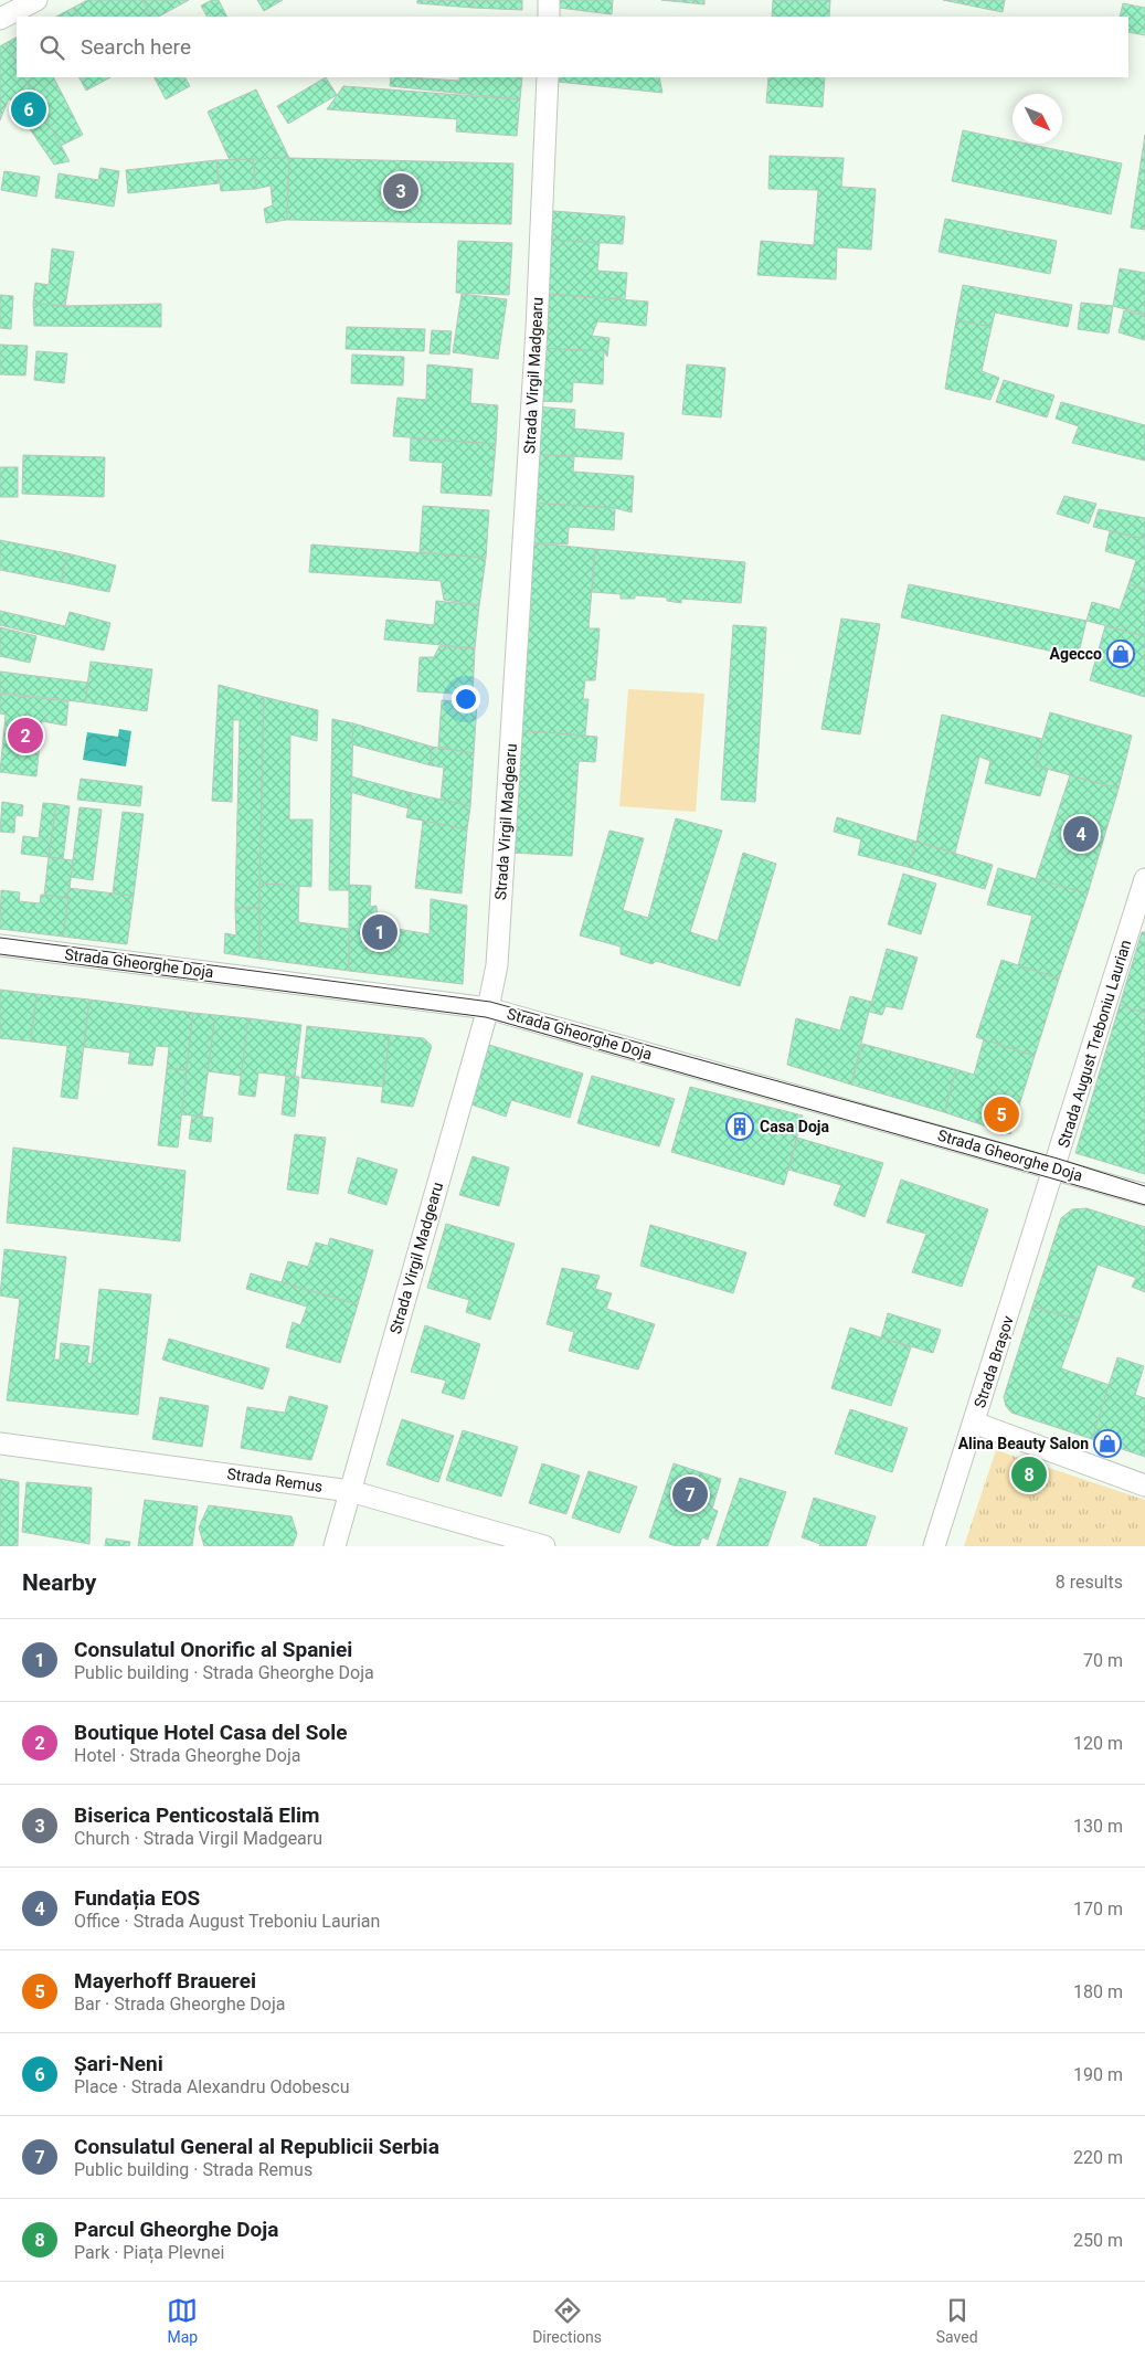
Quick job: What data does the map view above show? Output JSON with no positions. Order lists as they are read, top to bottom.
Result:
{
  "streets": {
    "street": [
      "Strada Virgil Madgearu",
      "Strada Gheorghe Doja",
      "Strada August Treboniu Laurian",
      "Strada Brașov",
      "Strada Remus"
    ]
  },
  "crossings": [
    ["Strada Virgil Madgearu", "Strada Gheorghe Doja"],
    ["Strada Virgil Madgearu", "Strada Remus"],
    ["Strada Gheorghe Doja", "Strada August Treboniu Laurian"],
    ["Strada Gheorghe Doja", "Strada Brașov"],
    ["Strada August Treboniu Laurian", "Strada Brașov"]
  ],
  "places": {
    "shop": ["Agecco", "Alina Beauty Salon"],
    "building": ["Casa Doja"]
  },
  "north": "bottom right",
  "page": {
    "search": "Search here",
    "pins": [
      "6",
      "3",
      "2",
      "4",
      "1",
      "5",
      "8",
      "7"
    ],
    "heading": ["Nearby", "8 results"],
    "list": [
      {
        "mark": "1",
        "name": "Consulatul Onorific al Spaniei",
        "note": "Public building · Strada Gheorghe Doja",
        "value": "70 m"
      },
      {
        "mark": "2",
        "name": "Boutique Hotel Casa del Sole",
        "note": "Hotel · Strada Gheorghe Doja",
        "value": "120 m"
      },
      {
        "mark": "3",
        "name": "Biserica Penticostală Elim",
        "note": "Church · Strada Virgil Madgearu",
        "value": "130 m"
      },
      {
        "mark": "4",
        "name": "Fundația EOS",
        "note": "Office · Strada August Treboniu Laurian",
        "value": "170 m"
      },
      {
        "mark": "5",
        "name": "Mayerhoff Brauerei",
        "note": "Bar · Strada Gheorghe Doja",
        "value": "180 m"
      },
      {
        "mark": "6",
        "name": "Șari-Neni",
        "note": "Place · Strada Alexandru Odobescu",
        "value": "190 m"
      },
      {
        "mark": "7",
        "name": "Consulatul General al Republicii Serbia",
        "note": "Public building · Strada Remus",
        "value": "220 m"
      },
      {
        "mark": "8",
        "name": "Parcul Gheorghe Doja",
        "note": "Park · Piața Plevnei",
        "value": "250 m"
      }
    ],
    "nav": ["Map", "Directions", "Saved"]
  }
}
